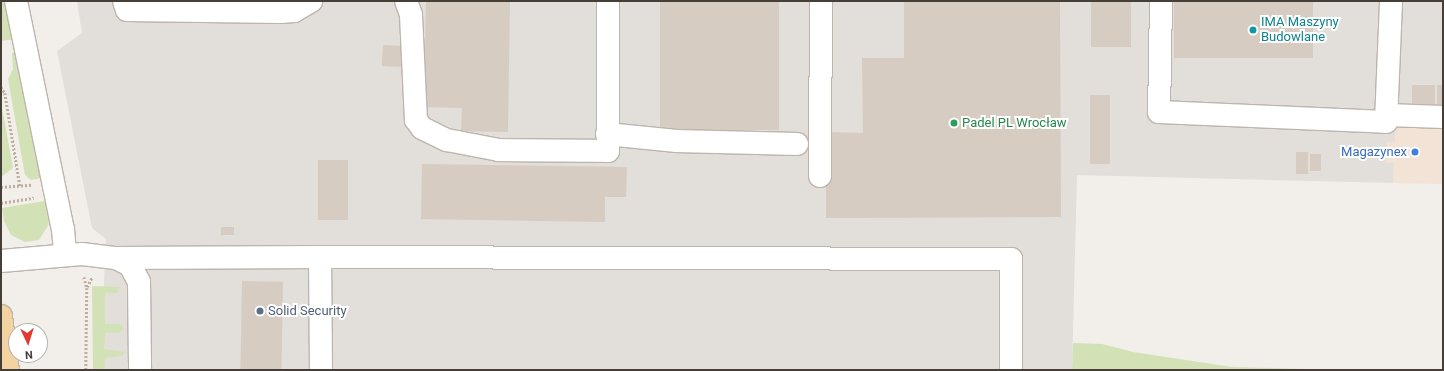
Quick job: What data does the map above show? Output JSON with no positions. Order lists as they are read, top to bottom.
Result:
{
  "places": [
    "IMA Maszyny Budowlane",
    "Padel PL Wrocław",
    "Magazynex",
    "Solid Security"
  ],
  "north": "bottom"
}
